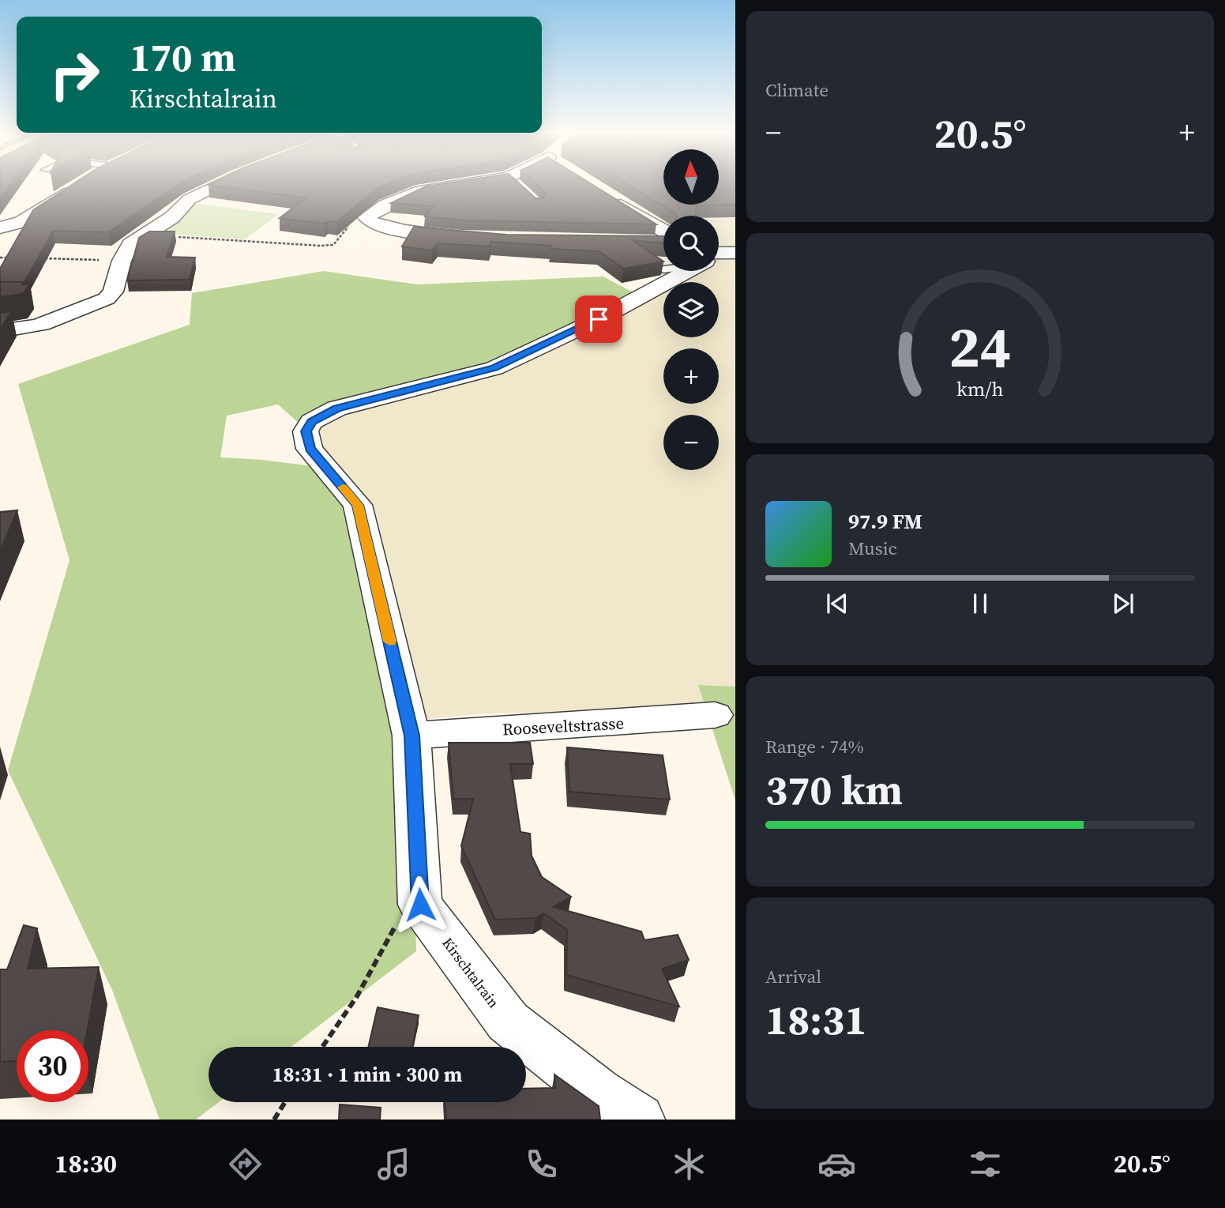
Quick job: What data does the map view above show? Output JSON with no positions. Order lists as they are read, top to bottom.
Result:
{
  "streets": {
    "street": ["Rooseveltstrasse", "Kirschtalrain"]
  },
  "north": "top",
  "page": {
    "tile": [
      "Climate",
      ["Range · 74%", "370 km"],
      ["Arrival", "18:31"]
    ],
    "turn": ["170 m", "Kirschtalrain"],
    "heat": ["−", "20.5°", "+"],
    "map_buttons": ["+", "−"],
    "song": ["97.9 FM", "Music"],
    "limit": "30",
    "trip": "18:31 · 1 min · 300 m",
    "tabs": ["18:30", "20.5°"],
    "gauge": ["24", "km/h"]
  }
}
